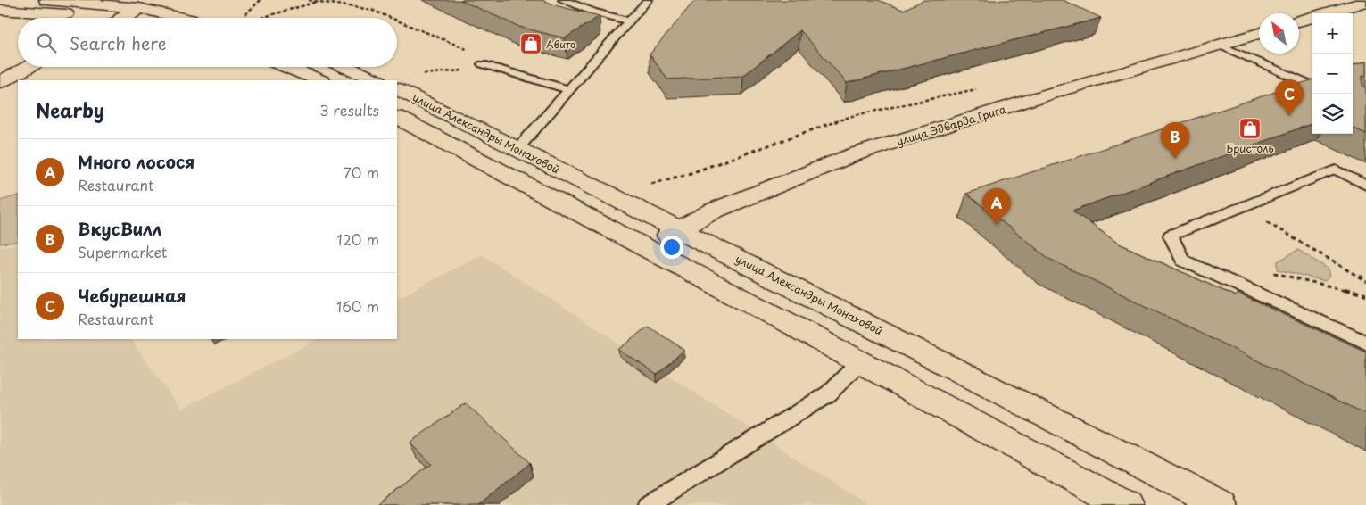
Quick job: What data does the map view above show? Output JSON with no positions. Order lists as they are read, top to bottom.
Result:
{
  "streets": {
    "main road": ["улица Эдварда Грига", "улица Александры Монаховой"]
  },
  "crossings": [
    ["улица Эдварда Грига", "улица Александры Монаховой"]
  ],
  "places": {
    "shop": ["Авито", "Бристоль"]
  },
  "north": "top left",
  "page": {
    "map_buttons": ["+", "−"],
    "search": "Search here",
    "pins": ["C", "B", "A"],
    "heading": ["Nearby", "3 results"],
    "list": [
      {
        "mark": "A",
        "name": "Много лосося",
        "note": "Restaurant",
        "value": "70 m"
      },
      {
        "mark": "B",
        "name": "ВкусВилл",
        "note": "Supermarket",
        "value": "120 m"
      },
      {
        "mark": "C",
        "name": "Чебурешная",
        "note": "Restaurant",
        "value": "160 m"
      }
    ]
  }
}
